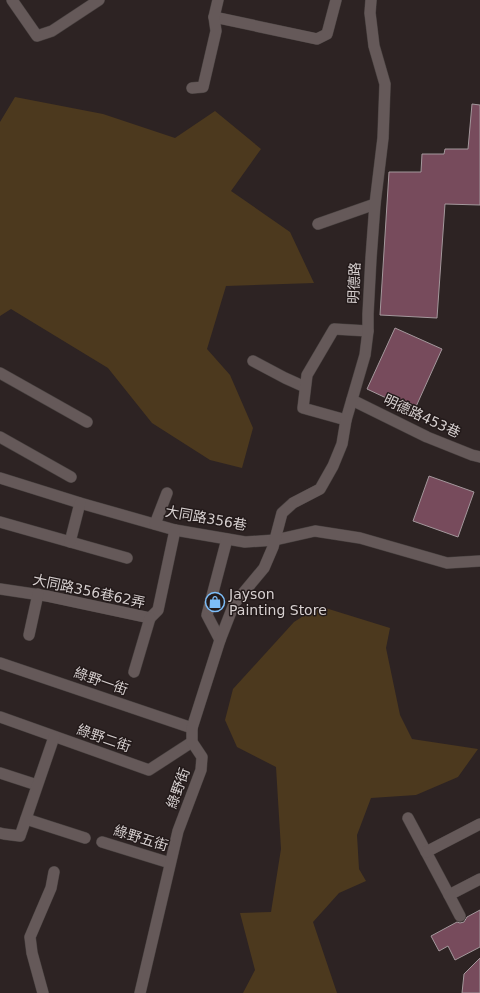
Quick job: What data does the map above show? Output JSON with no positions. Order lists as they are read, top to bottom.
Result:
{
  "streets": {
    "street": [
      "明德路",
      "明德路453巷",
      "大同路356巷",
      "大同路356巷62弄",
      "綠野一街",
      "綠野二街",
      "綠野街",
      "綠野五街"
    ]
  },
  "crossings": [
    ["明德路", "明德路453巷"],
    ["明德路", "大同路356巷"],
    ["大同路356巷", "大同路356巷62弄"],
    ["綠野二街", "綠野街"],
    ["綠野街", "綠野五街"]
  ],
  "places": {
    "shop": ["Jayson Painting Store"]
  }
}
